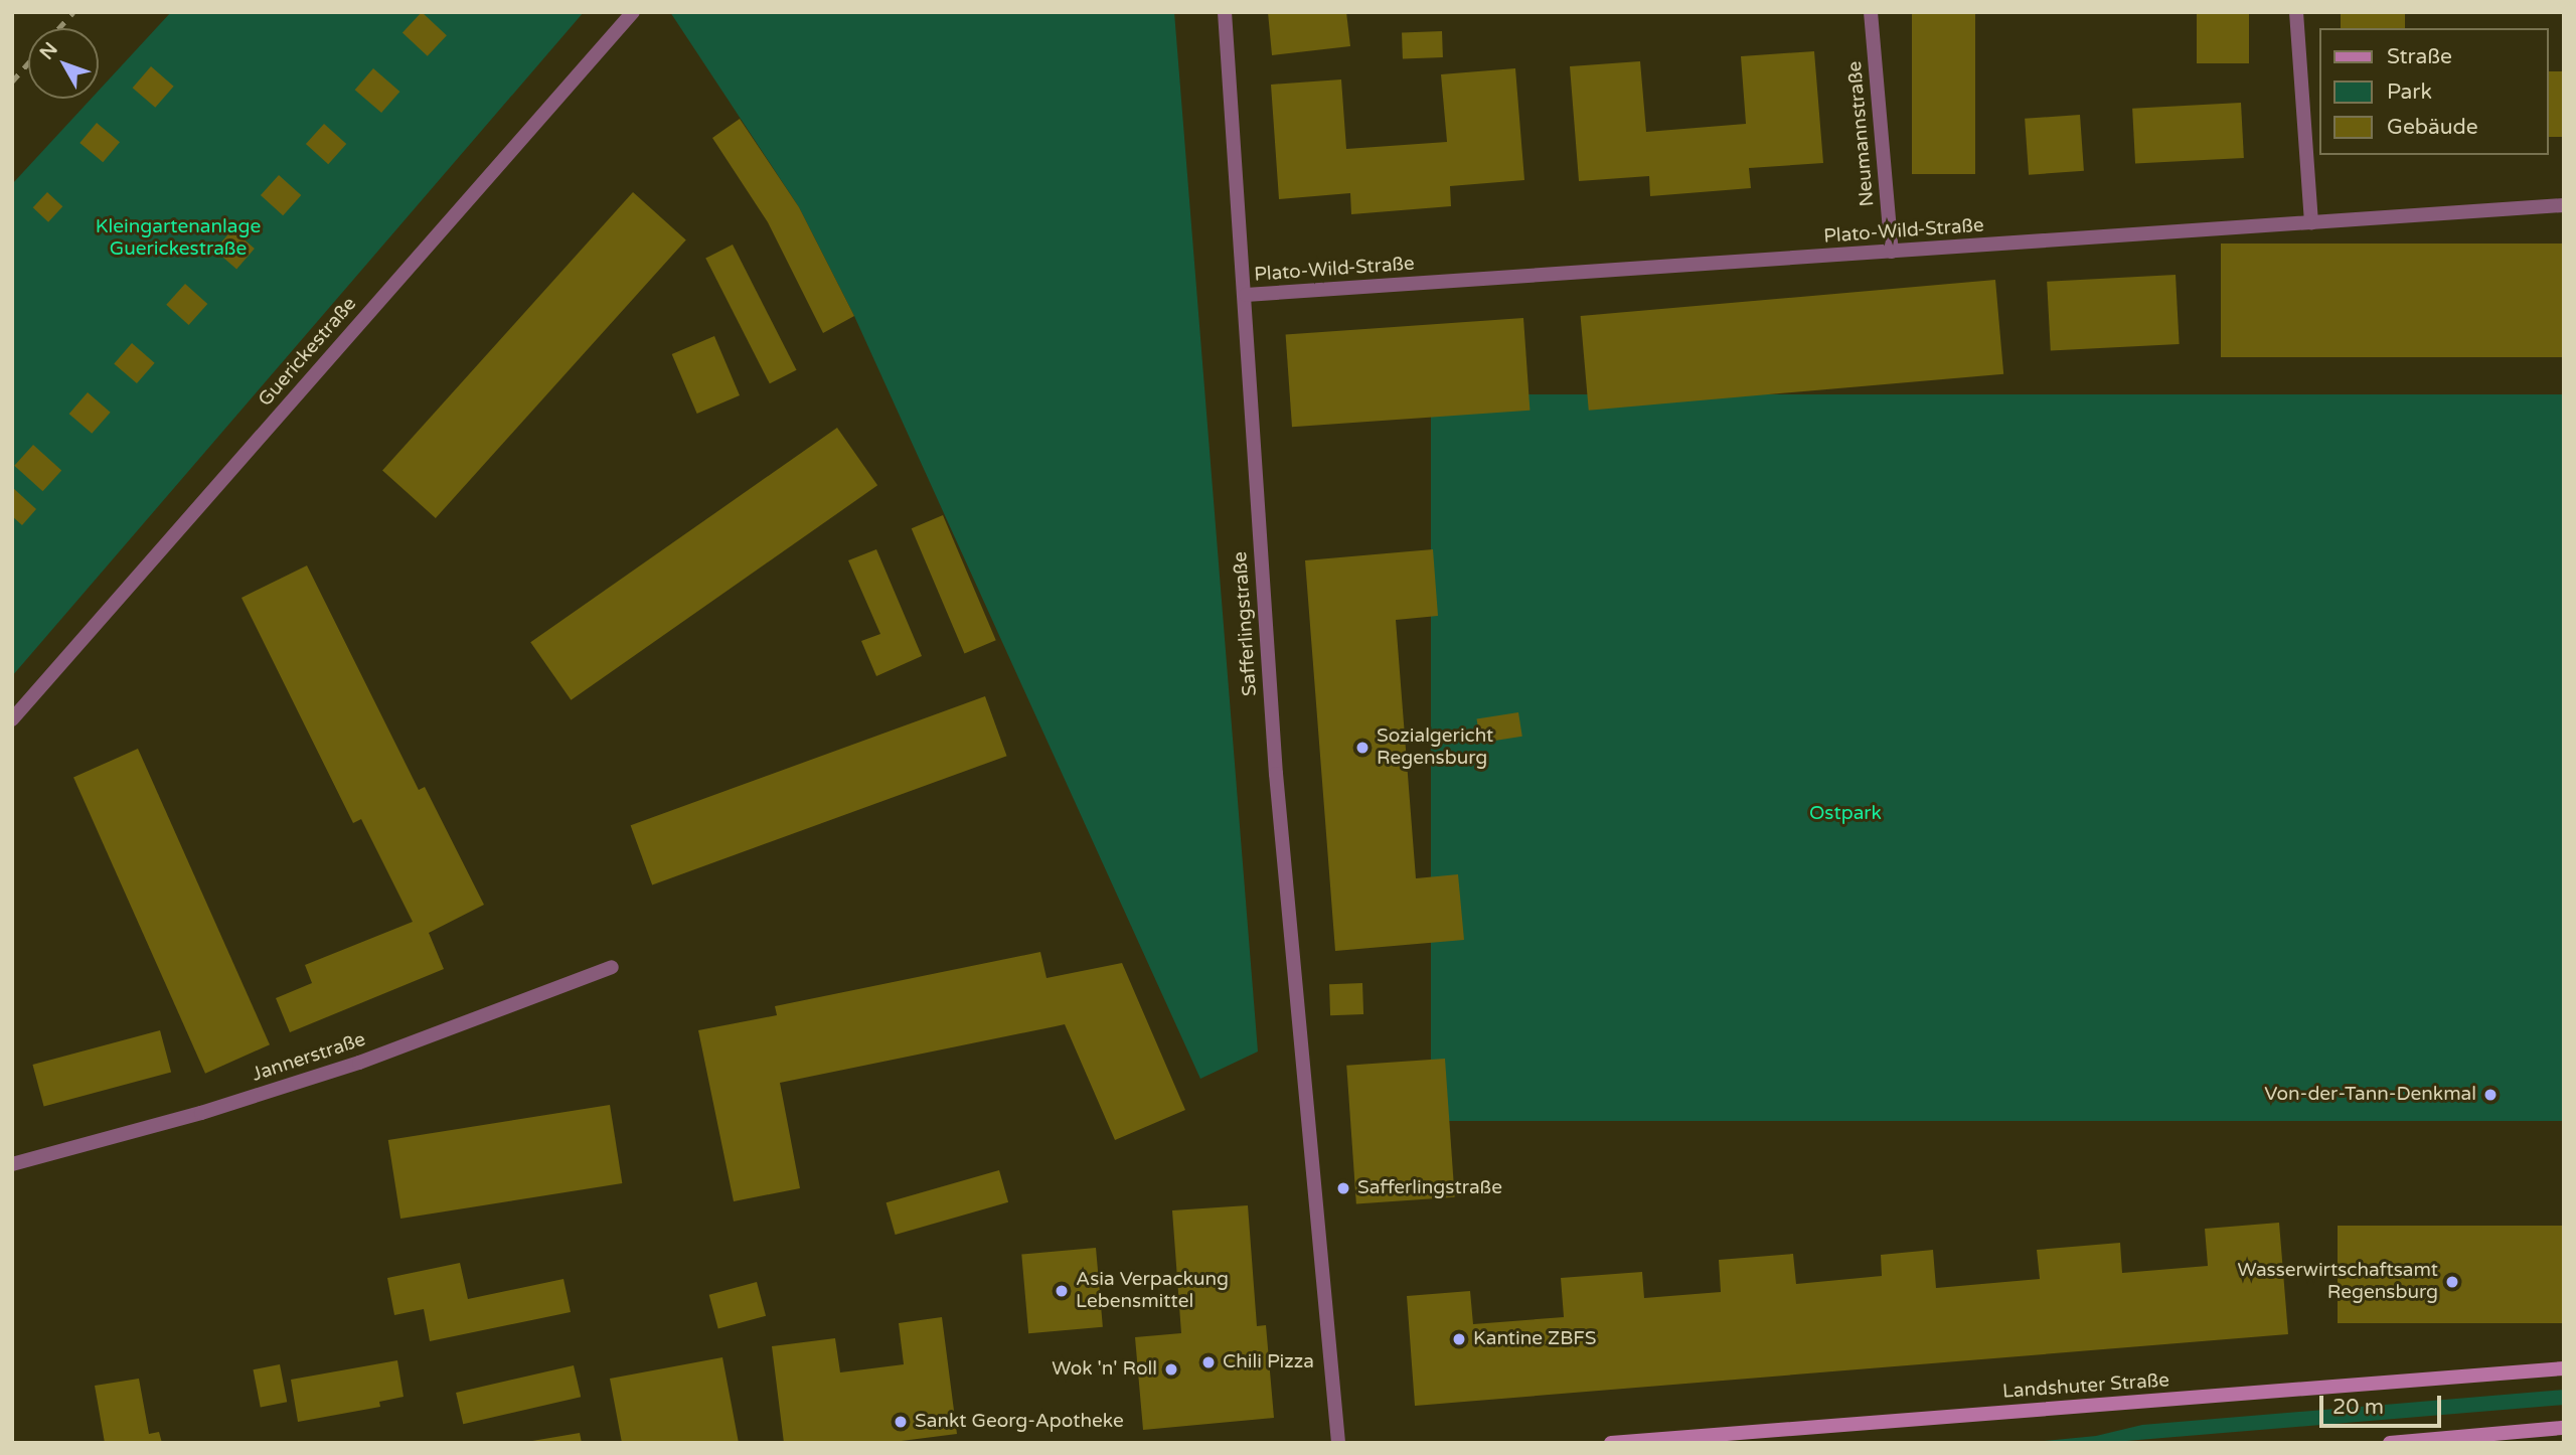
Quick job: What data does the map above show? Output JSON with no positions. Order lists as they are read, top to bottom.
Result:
{
  "streets": {
    "main road": ["Landshuter Straße"],
    "street": [
      "Neumannstraße",
      "Plato-Wild-Straße",
      "Guerickestraße",
      "Safferlingstraße",
      "Jannerstraße"
    ]
  },
  "crossings": [
    ["Neumannstraße", "Plato-Wild-Straße"],
    ["Plato-Wild-Straße", "Safferlingstraße"]
  ],
  "parks": ["Kleingartenanlage Guerickestraße", "Ostpark"],
  "places": [
    "Sozialgericht Regensburg",
    "Von-der-Tann-Denkmal",
    "Safferlingstraße",
    "Wasserwirtschaftsamt Regensburg",
    "Asia Verpackung Lebensmittel",
    "Kantine ZBFS",
    "Chili Pizza",
    "Wok 'n' Roll",
    "Sankt Georg-Apotheke"
  ],
  "legend": ["Straße", "Park", "Gebäude"],
  "scale_bar": "20 m",
  "north": "top left"
}
